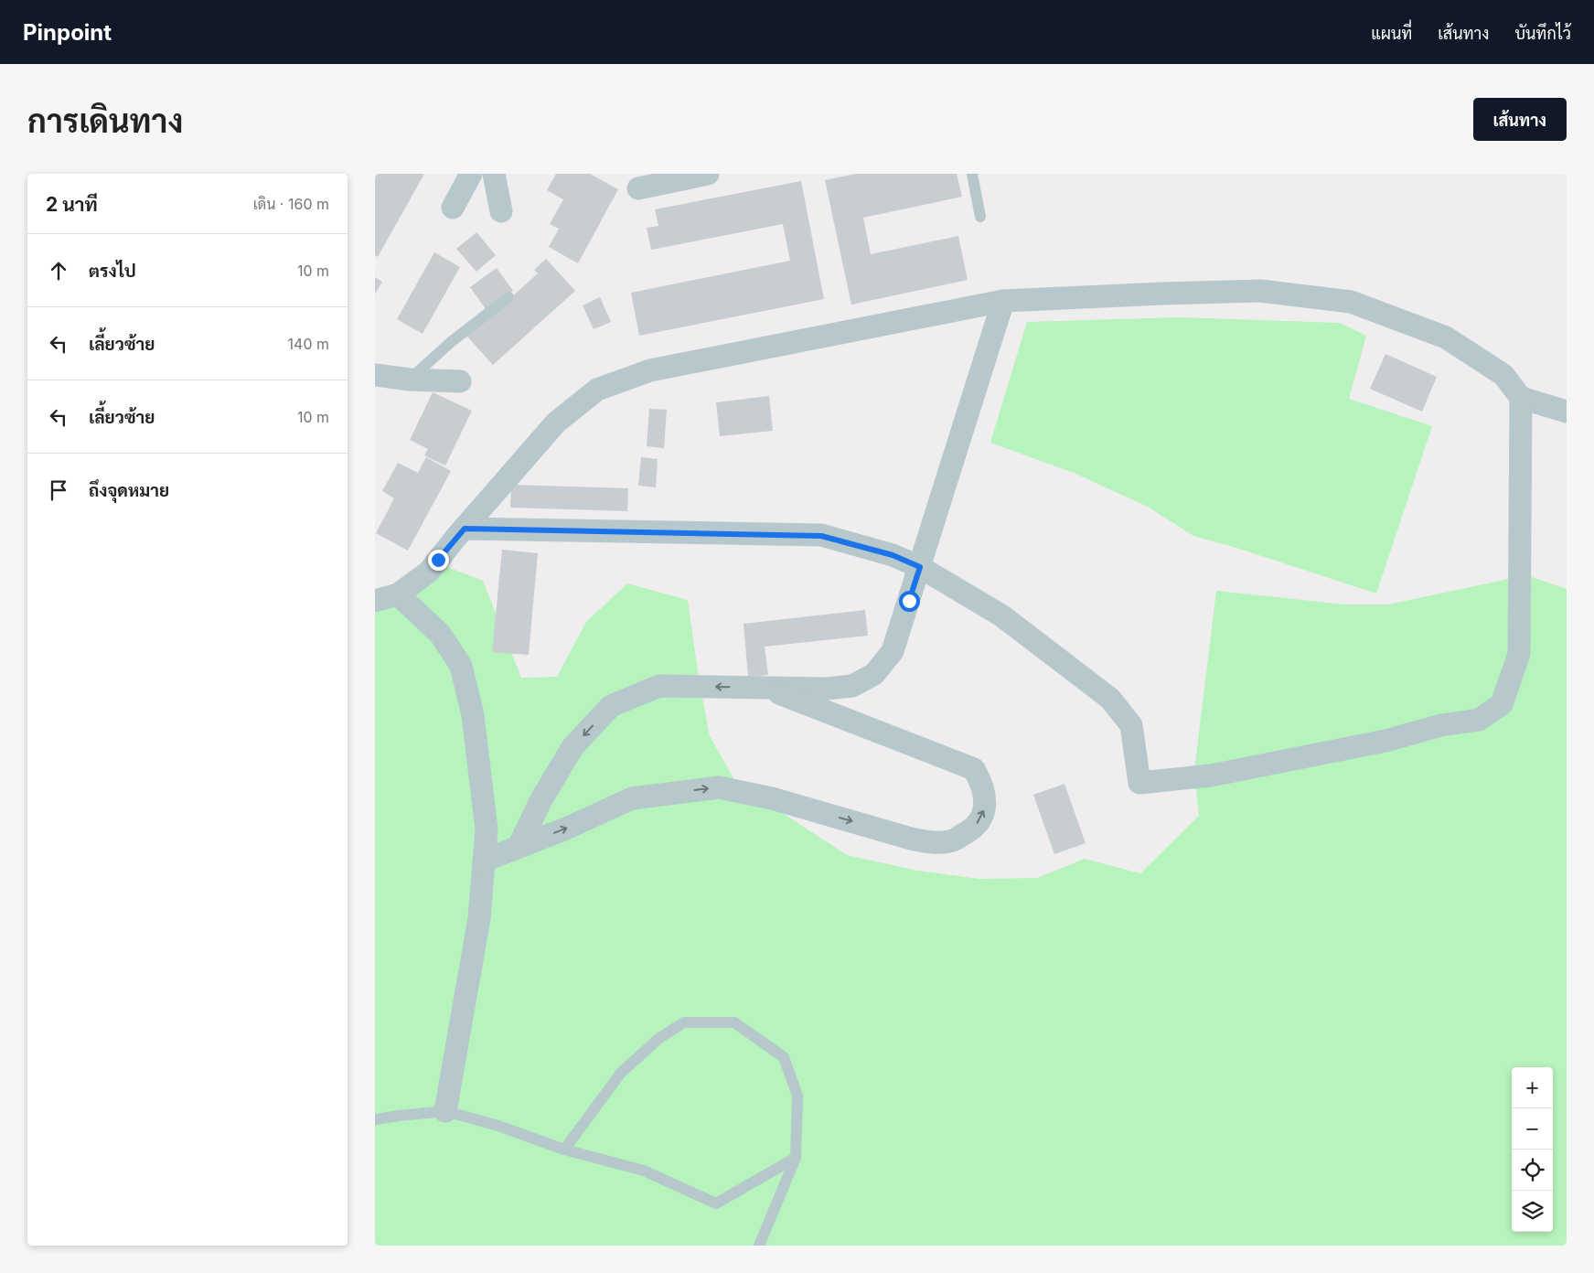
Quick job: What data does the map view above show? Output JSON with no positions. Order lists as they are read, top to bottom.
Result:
{
  "page": {
    "header": "Pinpoint",
    "nav": ["แผนที่", "เส้นทาง", "บันทึกไว้"],
    "buttons": "เส้นทาง",
    "title": "การเดินทาง",
    "heading": ["2 นาที", "เดิน · 160 m"],
    "list": [
      ["ตรงไป", "10 m"],
      ["เลี้ยวซ้าย", "140 m"],
      ["เลี้ยวซ้าย", "10 m"],
      "ถึงจุดหมาย"
    ],
    "map_buttons": ["+", "−"]
  }
}
